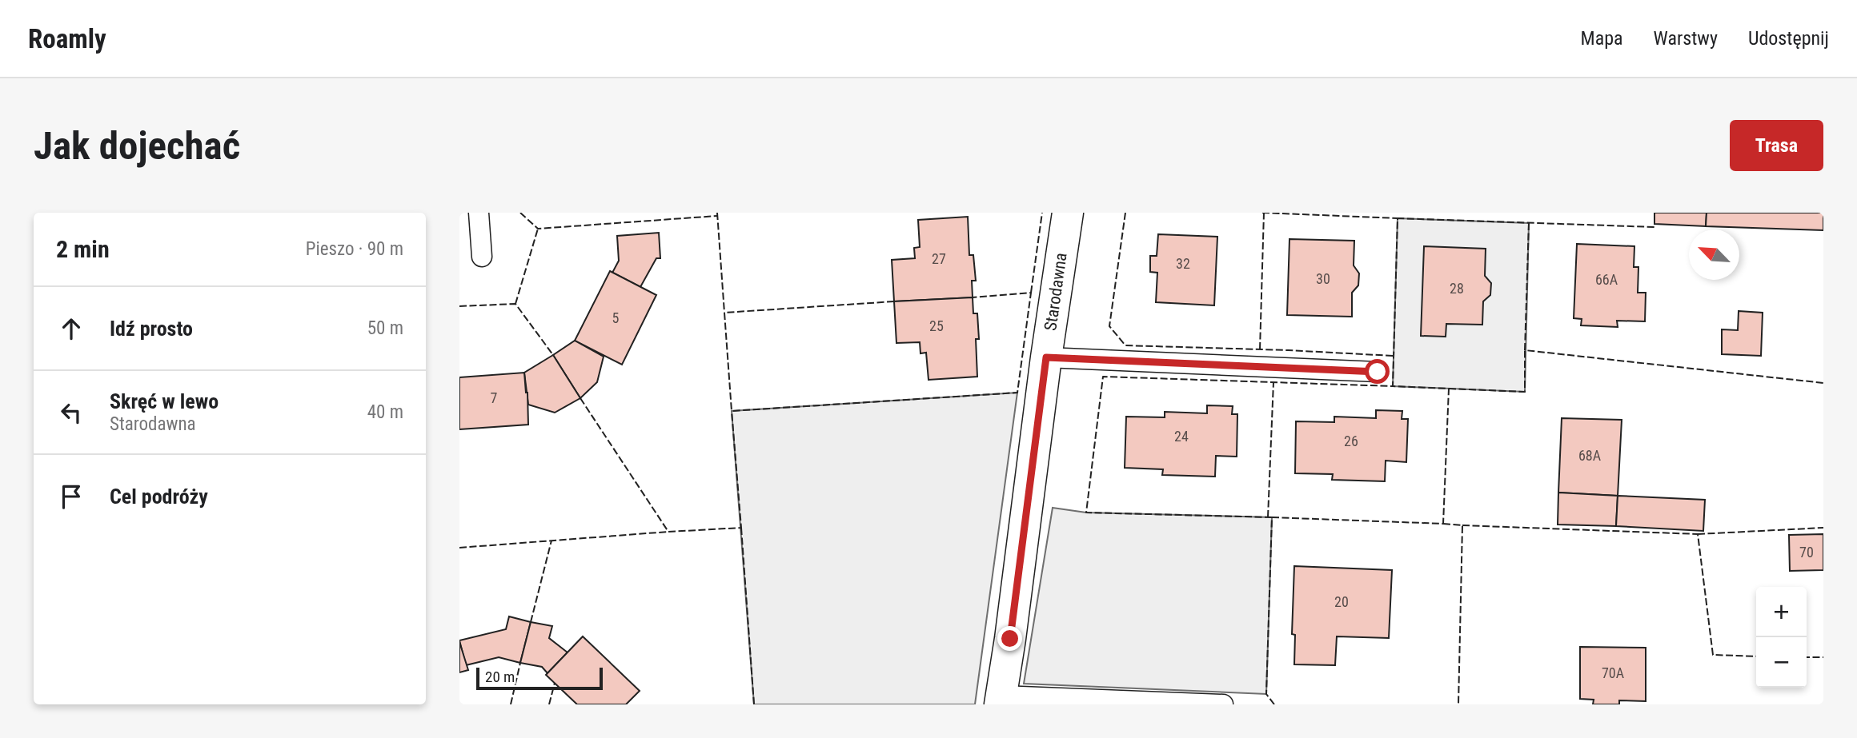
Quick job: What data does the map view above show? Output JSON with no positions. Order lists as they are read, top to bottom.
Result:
{
  "streets": {
    "street": ["Starodawna"]
  },
  "house_numbers": [
    "27",
    "32",
    "30",
    "66A",
    "28",
    "5",
    "25",
    "7",
    "24",
    "26",
    "68A",
    "70",
    "20",
    "70A"
  ],
  "scale_bar": "20 m",
  "north": "top left",
  "page": {
    "header": "Roamly",
    "nav": ["Mapa", "Warstwy", "Udostępnij"],
    "buttons": "Trasa",
    "title": "Jak dojechać",
    "heading": ["2 min", "Pieszo · 90 m"],
    "list": [
      ["Idź prosto", "50 m"],
      ["Skręć w lewo", "Starodawna", "40 m"],
      "Cel podróży"
    ],
    "map_buttons": ["+", "−"],
    "scale": "20 m"
  }
}
